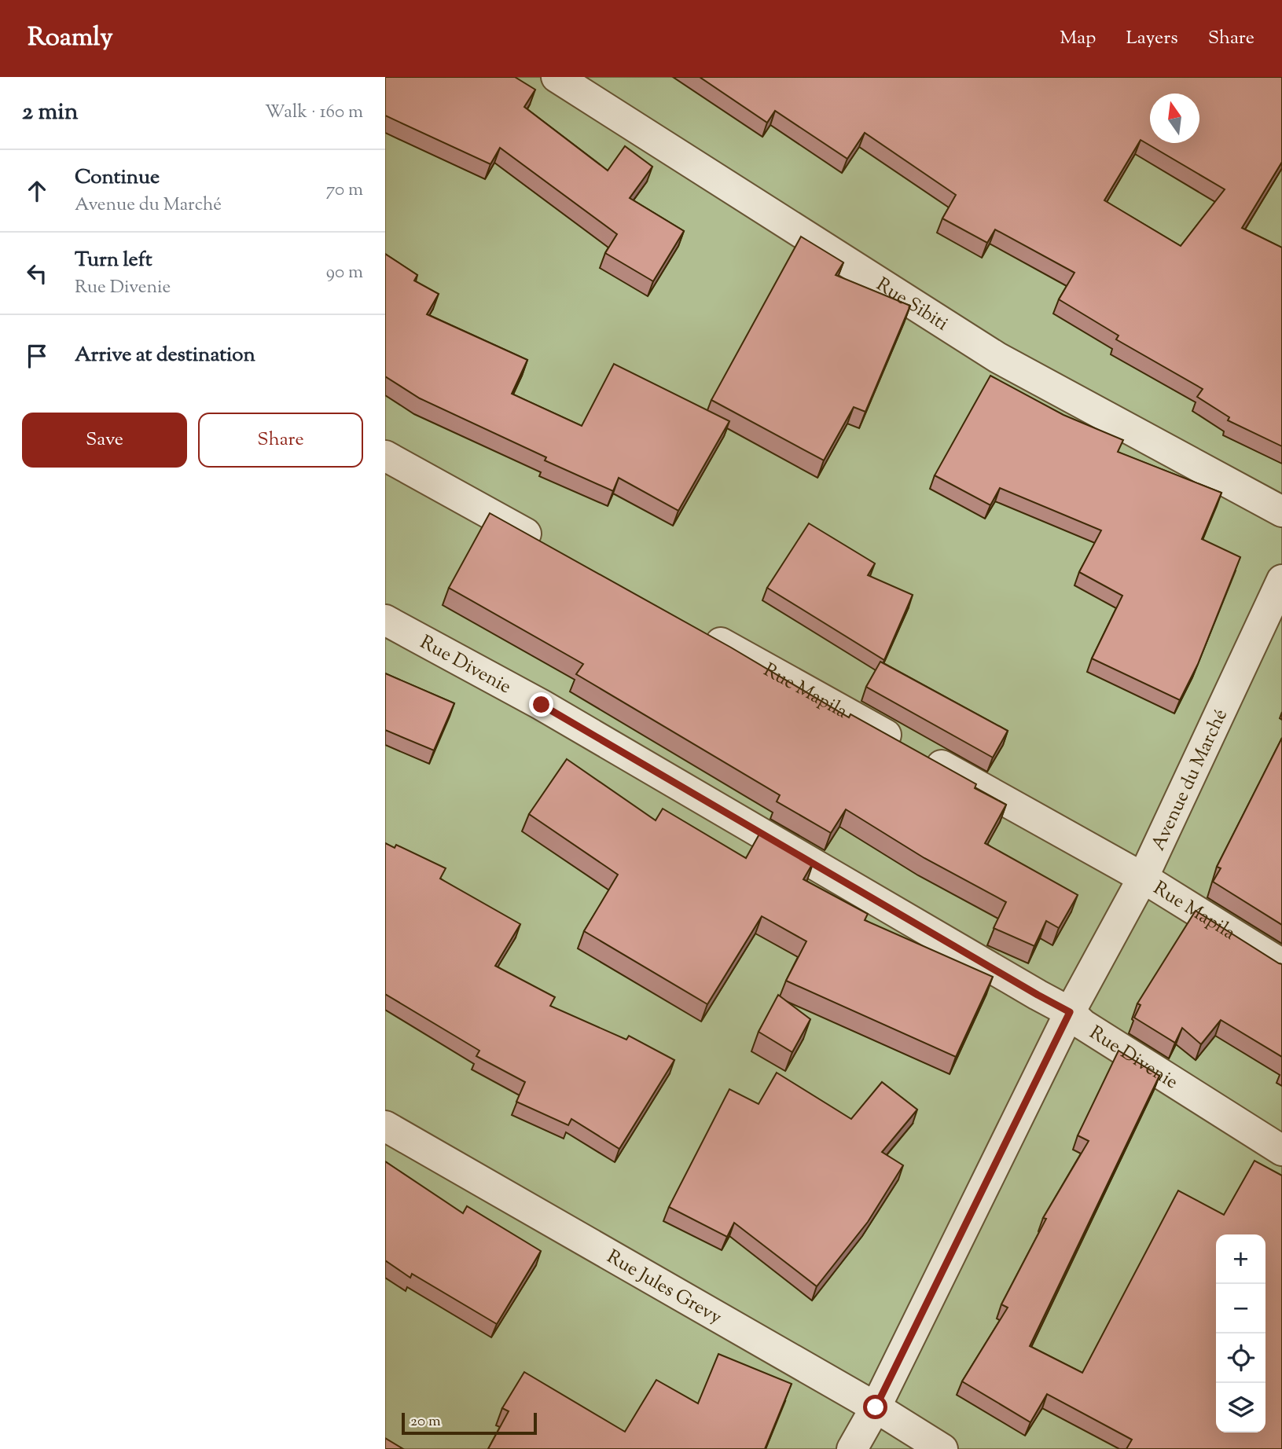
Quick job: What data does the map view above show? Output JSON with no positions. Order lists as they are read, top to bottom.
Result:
{
  "streets": {
    "street": [
      "Rue Sibiti",
      "Rue Divenie",
      "Rue Mapila",
      "Avenue du Marché",
      "Rue Jules Grevy"
    ]
  },
  "crossings": [
    ["Rue Divenie", "Avenue du Marché"],
    ["Rue Mapila", "Avenue du Marché"],
    ["Avenue du Marché", "Rue Jules Grevy"]
  ],
  "scale_bar": "20 m",
  "north": "top",
  "page": {
    "header": "Roamly",
    "nav": ["Map", "Layers", "Share"],
    "heading": ["2 min", "Walk · 160 m"],
    "list": [
      ["Continue", "Avenue du Marché", "70 m"],
      ["Turn left", "Rue Divenie", "90 m"],
      "Arrive at destination"
    ],
    "buttons": ["Save", "Share"],
    "map_buttons": ["+", "−"],
    "scale": "20 m"
  }
}
